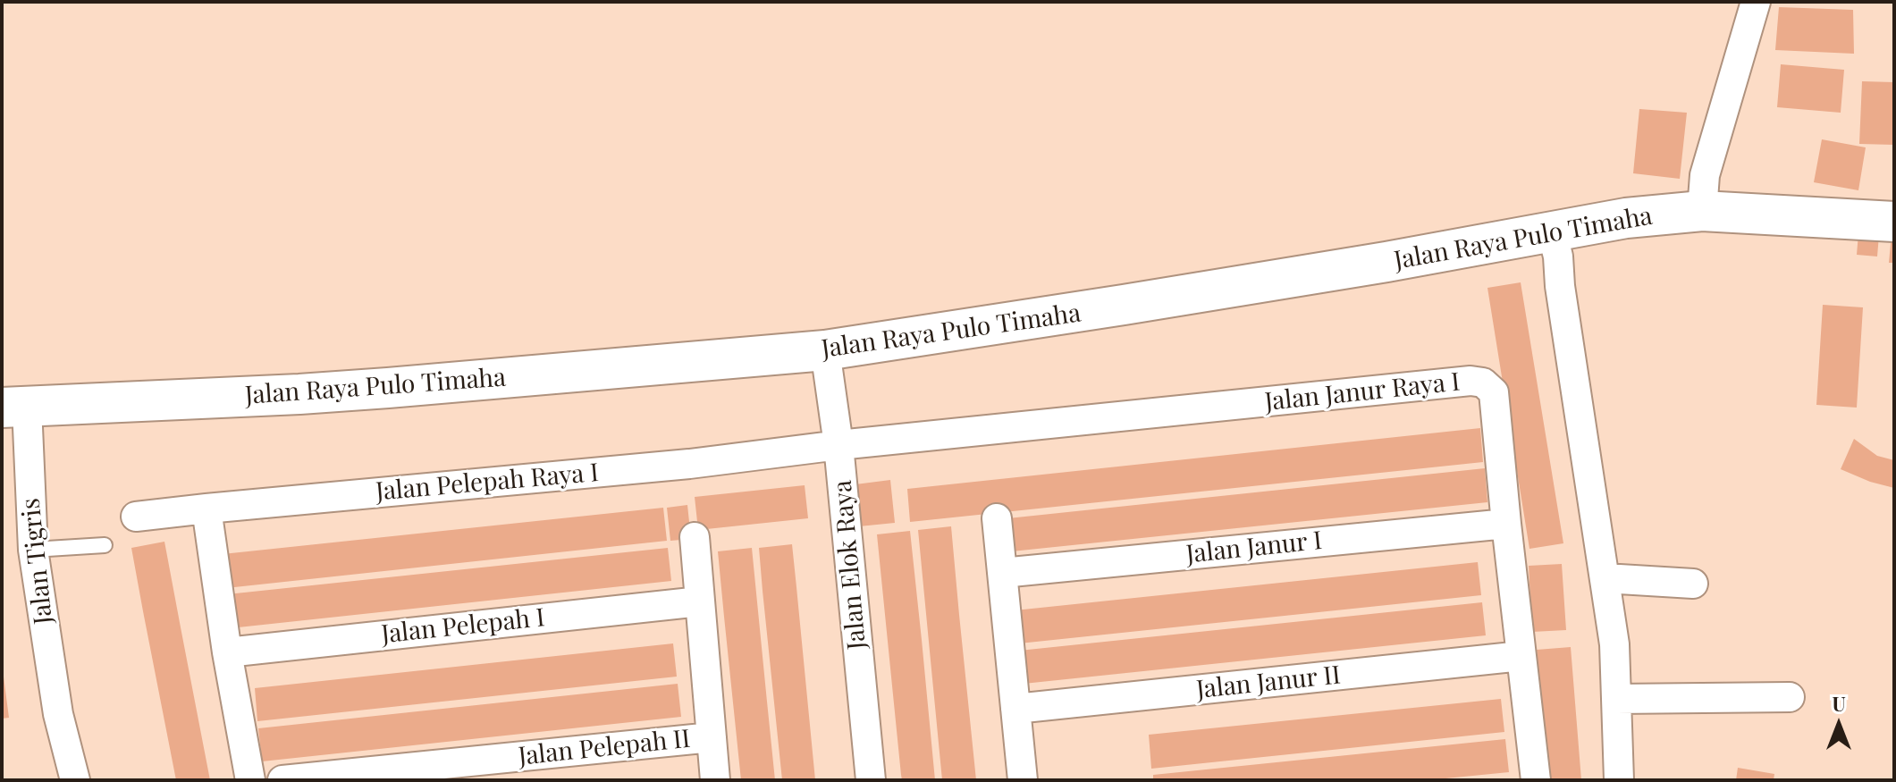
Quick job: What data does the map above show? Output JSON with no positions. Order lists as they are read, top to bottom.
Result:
{
  "streets": {
    "street": [
      "Jalan Raya Pulo Timaha",
      "Jalan Janur Raya I",
      "Jalan Pelepah Raya I",
      "Jalan Janur I",
      "Jalan Tigris",
      "Jalan Elok Raya",
      "Jalan Pelepah I",
      "Jalan Janur II",
      "Jalan Pelepah II"
    ]
  },
  "crossings": [
    ["Jalan Raya Pulo Timaha", "Jalan Tigris"],
    ["Jalan Raya Pulo Timaha", "Jalan Elok Raya"],
    ["Jalan Janur Raya I", "Jalan Pelepah Raya I"],
    ["Jalan Janur Raya I", "Jalan Janur I"],
    ["Jalan Janur Raya I", "Jalan Elok Raya"],
    ["Jalan Janur Raya I", "Jalan Janur II"],
    ["Jalan Pelepah Raya I", "Jalan Elok Raya"]
  ],
  "north": "top"
}
